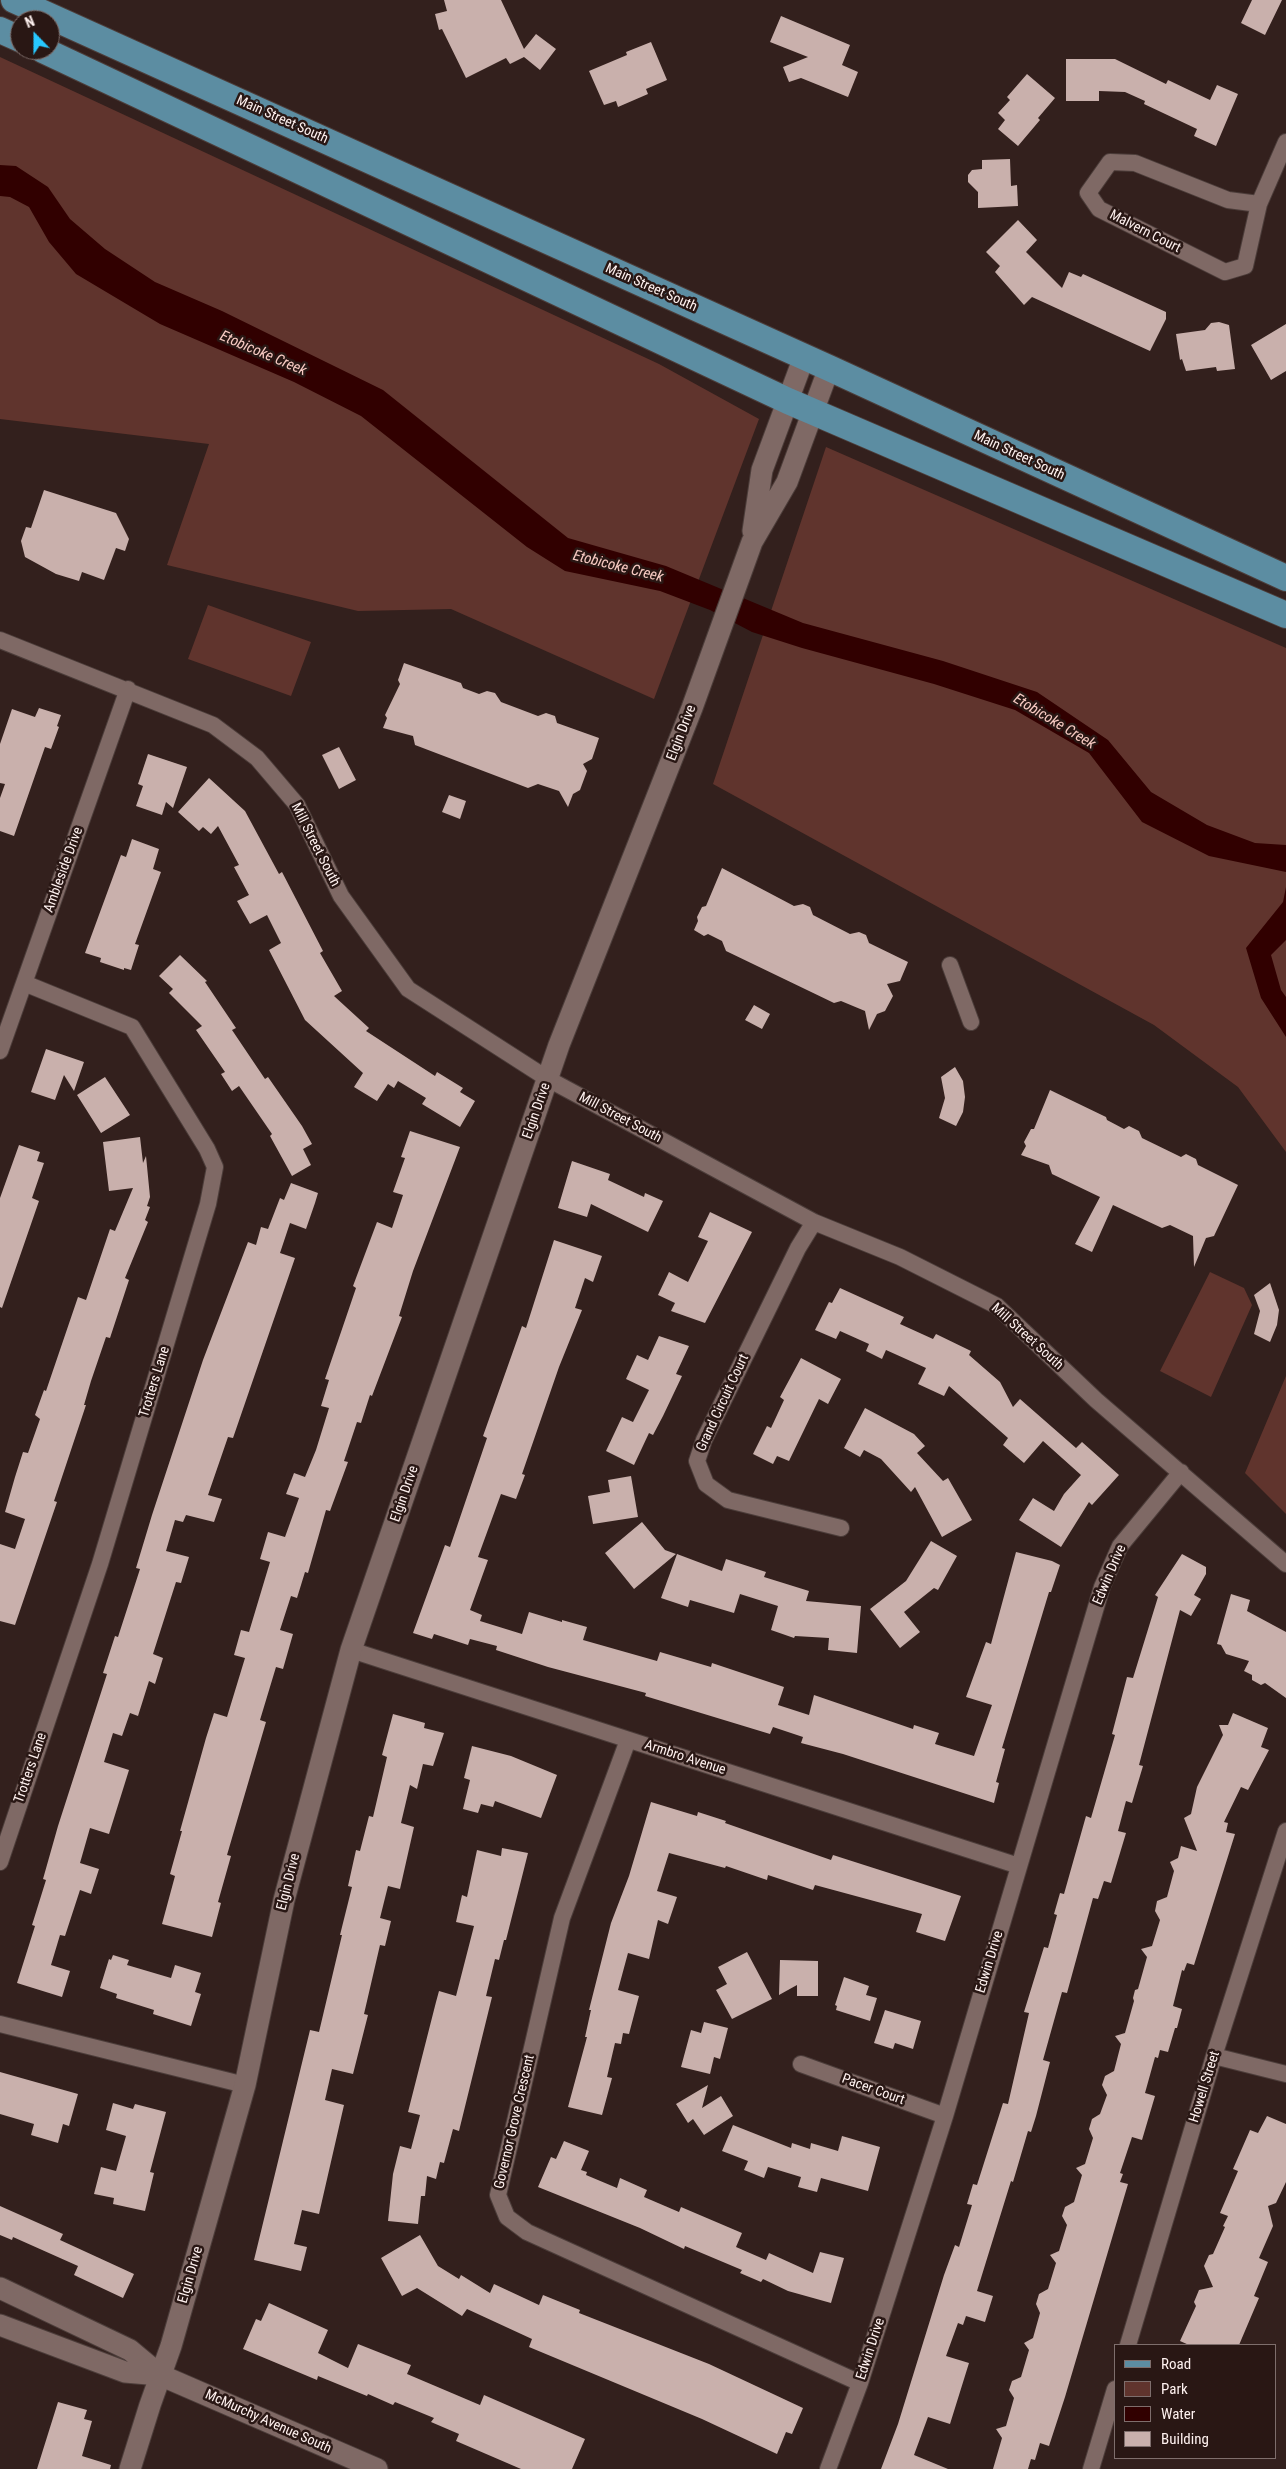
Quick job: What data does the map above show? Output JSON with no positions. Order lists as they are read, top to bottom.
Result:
{
  "streets": {
    "main road": ["Main Street South"],
    "street": [
      "Malvern Court",
      "Elgin Drive",
      "Mill Street South",
      "Ambleside Drive",
      "Trotters Lane",
      "Grand Circuit Court",
      "Edwin Drive",
      "Armbro Avenue",
      "Howell Street",
      "Pacer Court",
      "Governor Grove Crescent",
      "McMurchy Avenue South"
    ]
  },
  "crossings": [
    ["Main Street South", "Elgin Drive"],
    ["Elgin Drive", "Mill Street South"],
    ["Elgin Drive", "Armbro Avenue"],
    ["Elgin Drive", "McMurchy Avenue South"],
    ["Mill Street South", "Ambleside Drive"],
    ["Mill Street South", "Grand Circuit Court"],
    ["Mill Street South", "Edwin Drive"],
    ["Ambleside Drive", "Trotters Lane"],
    ["Edwin Drive", "Armbro Avenue"],
    ["Edwin Drive", "Pacer Court"],
    ["Edwin Drive", "Governor Grove Crescent"],
    ["Armbro Avenue", "Governor Grove Crescent"]
  ],
  "water": ["Etobicoke Creek"],
  "legend": [
    "Road",
    "Park",
    "Water",
    "Building"
  ],
  "north": "top"
}
